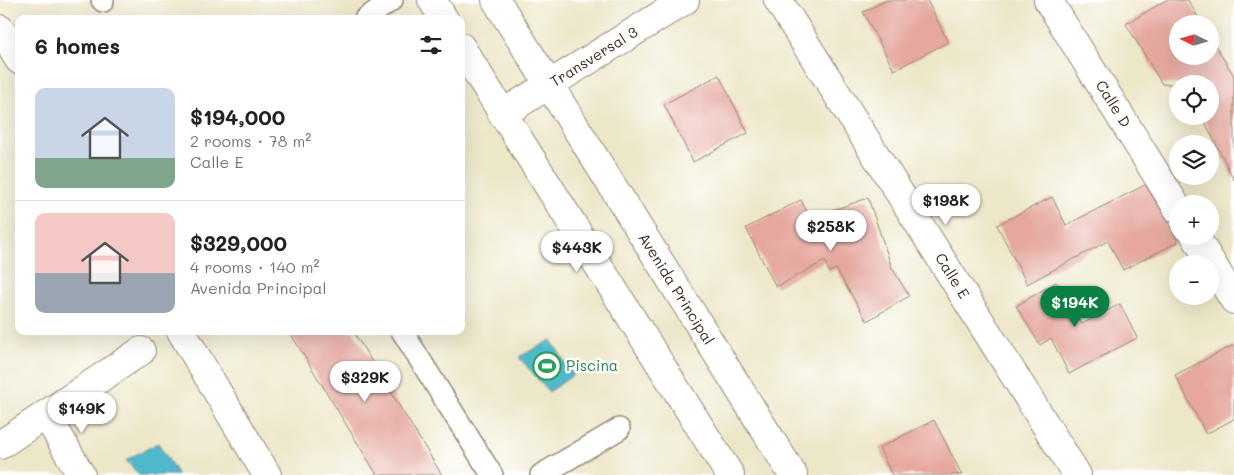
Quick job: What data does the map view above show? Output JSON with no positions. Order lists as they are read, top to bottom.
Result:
{
  "streets": {
    "street": [
      "Transversal 3",
      "Calle D",
      "Calle E",
      "Avenida Principal"
    ]
  },
  "crossings": [
    ["Transversal 3", "Avenida Principal"]
  ],
  "places": {
    "sports": ["Piscina"]
  },
  "north": "left",
  "page": {
    "map_buttons": ["+", "−"],
    "heading": "6 homes",
    "list": [
      {
        "name": "$194,000",
        "note": "2 rooms · 78 m² · Calle E"
      },
      {
        "name": "$329,000",
        "note": "4 rooms · 140 m² · Avenida Principal"
      }
    ],
    "price": [
      "$198K",
      "$258K",
      "$443K",
      "$194K",
      "$329K",
      "$149K"
    ]
  }
}
